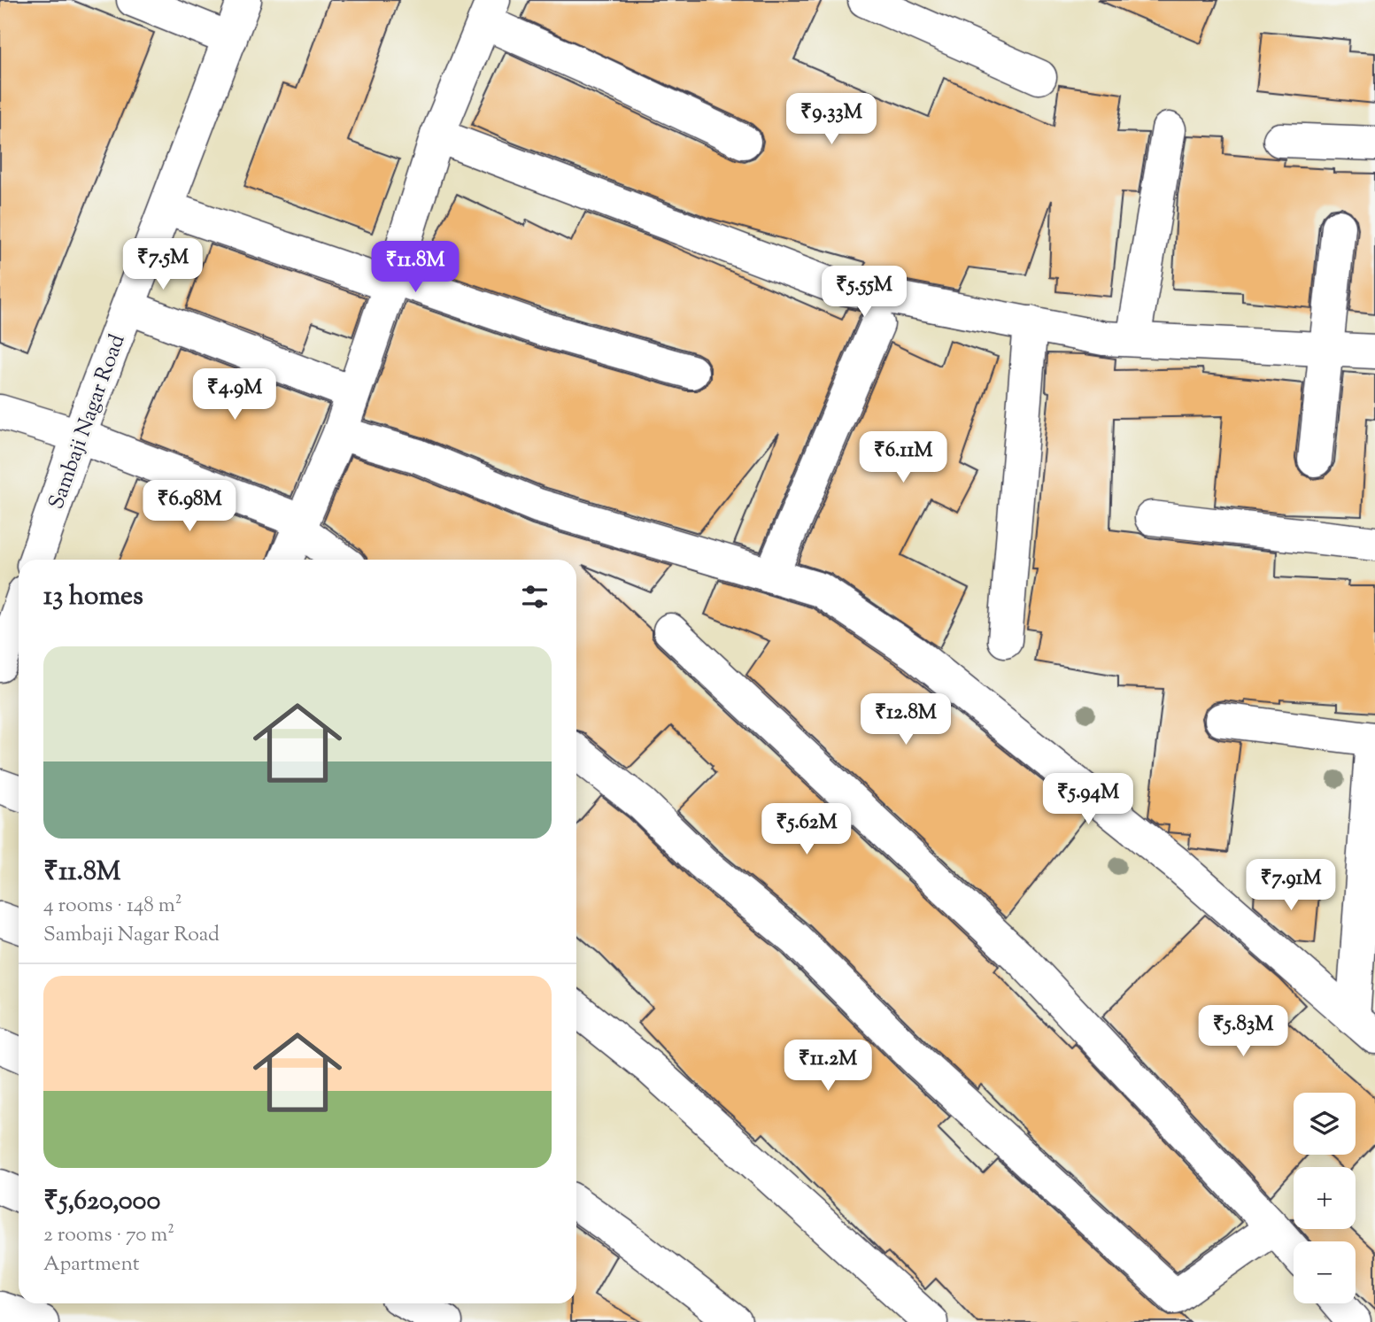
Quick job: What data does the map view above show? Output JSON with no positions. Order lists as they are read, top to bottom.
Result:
{
  "streets": {
    "street": ["Sambaji Nagar Road"]
  },
  "page": {
    "price": [
      "₹9.33M",
      "₹7.5M",
      "₹11.8M",
      "₹5.55M",
      "₹4.9M",
      "₹6.11M",
      "₹6.98M",
      "₹12.8M",
      "₹5.94M",
      "₹5.62M",
      "₹7.91M",
      "₹5.83M",
      "₹11.2M"
    ],
    "heading": "13 homes",
    "list": [
      {
        "name": "₹11.8M",
        "note": "4 rooms · 148 m² · Sambaji Nagar Road"
      },
      {
        "name": "₹5,620,000",
        "note": "2 rooms · 70 m² · Apartment"
      }
    ],
    "map_buttons": ["+", "−"]
  }
}
